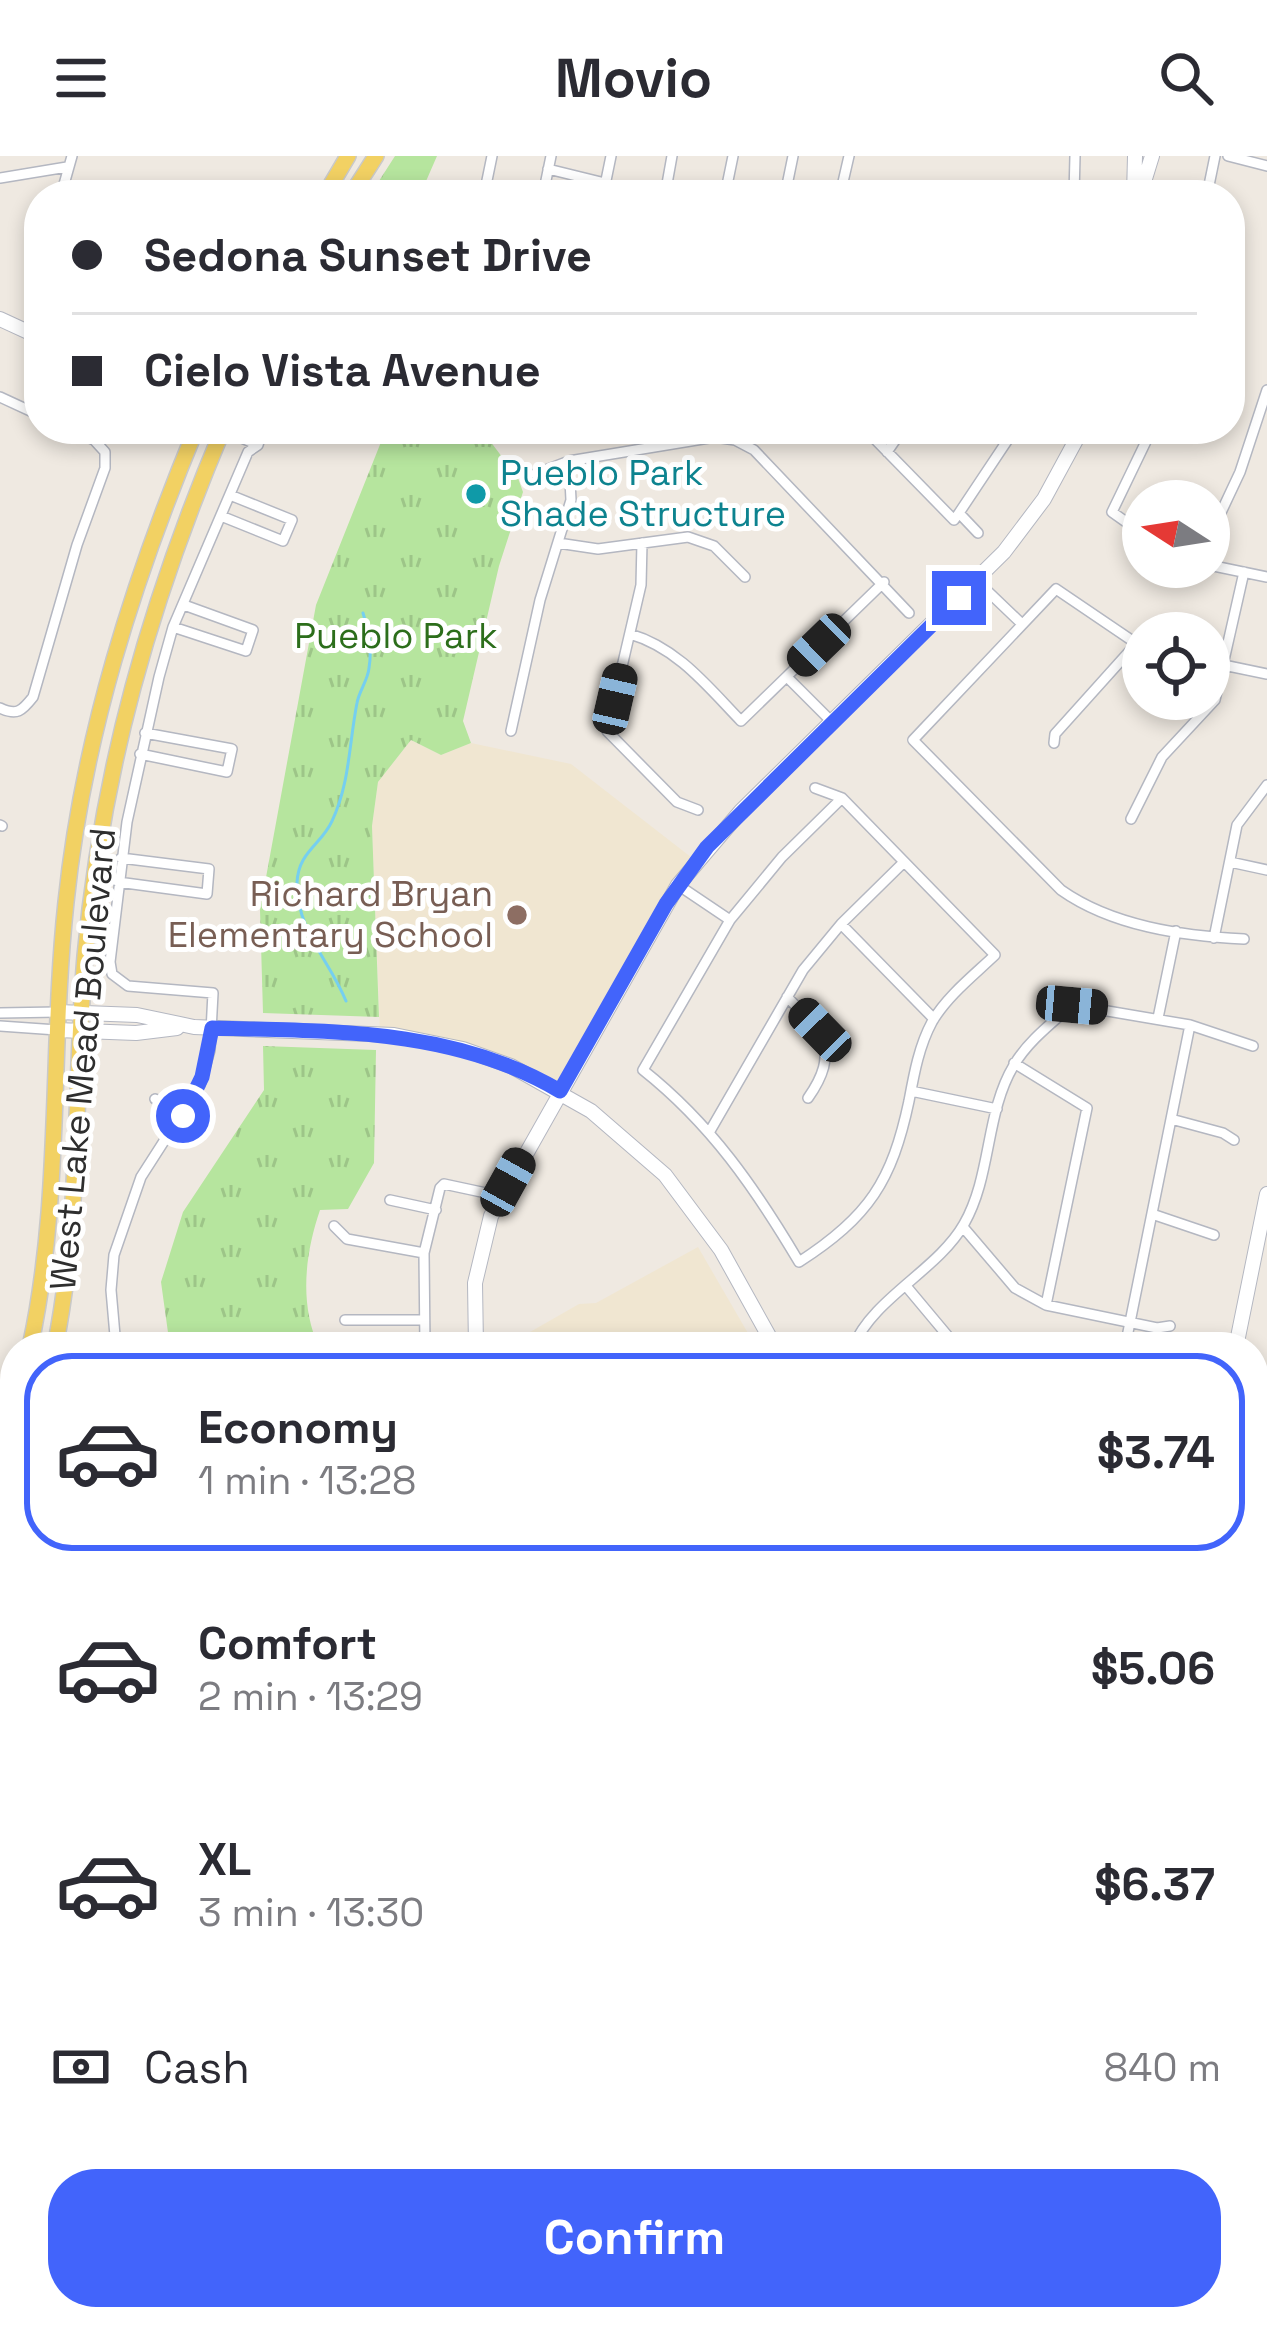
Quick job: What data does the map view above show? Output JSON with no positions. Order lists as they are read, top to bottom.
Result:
{
  "streets": {
    "main road": ["West Lake Mead Boulevard"]
  },
  "parks": ["Pueblo Park"],
  "places": ["Pueblo Park Shade Structure", "Richard Bryan Elementary School"],
  "north": "left",
  "page": {
    "header": "Movio",
    "banner": ["Sedona Sunset Drive", "Cielo Vista Avenue"],
    "list": [
      {
        "name": "Economy",
        "note": "1 min · 13:28",
        "value": "$3.74"
      },
      {
        "name": "Comfort",
        "note": "2 min · 13:29",
        "value": "$5.06"
      },
      {
        "name": "XL",
        "note": "3 min · 13:30",
        "value": "$6.37"
      }
    ],
    "pay": ["Cash", "840 m"],
    "buttons": "Confirm"
  }
}
